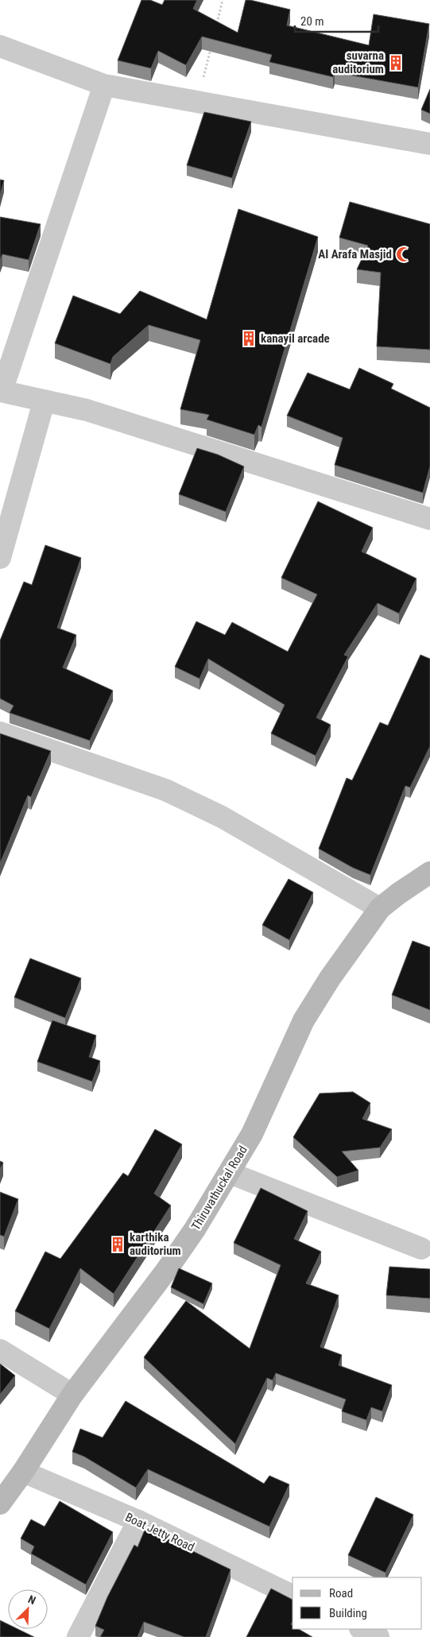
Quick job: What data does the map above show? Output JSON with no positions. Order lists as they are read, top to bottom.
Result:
{
  "streets": {
    "main road": ["Thiruvathuckal Road"],
    "street": ["Boat Jetty Road"]
  },
  "crossings": [
    ["Thiruvathuckal Road", "Boat Jetty Road"]
  ],
  "places": {
    "building": ["suvarna auditorium", "kanayil arcade", "karthika auditorium"],
    "mosque": ["AI Arafa Masjid"]
  },
  "legend": ["Road", "Building"],
  "scale_bar": "20 m",
  "north": "top right"
}
